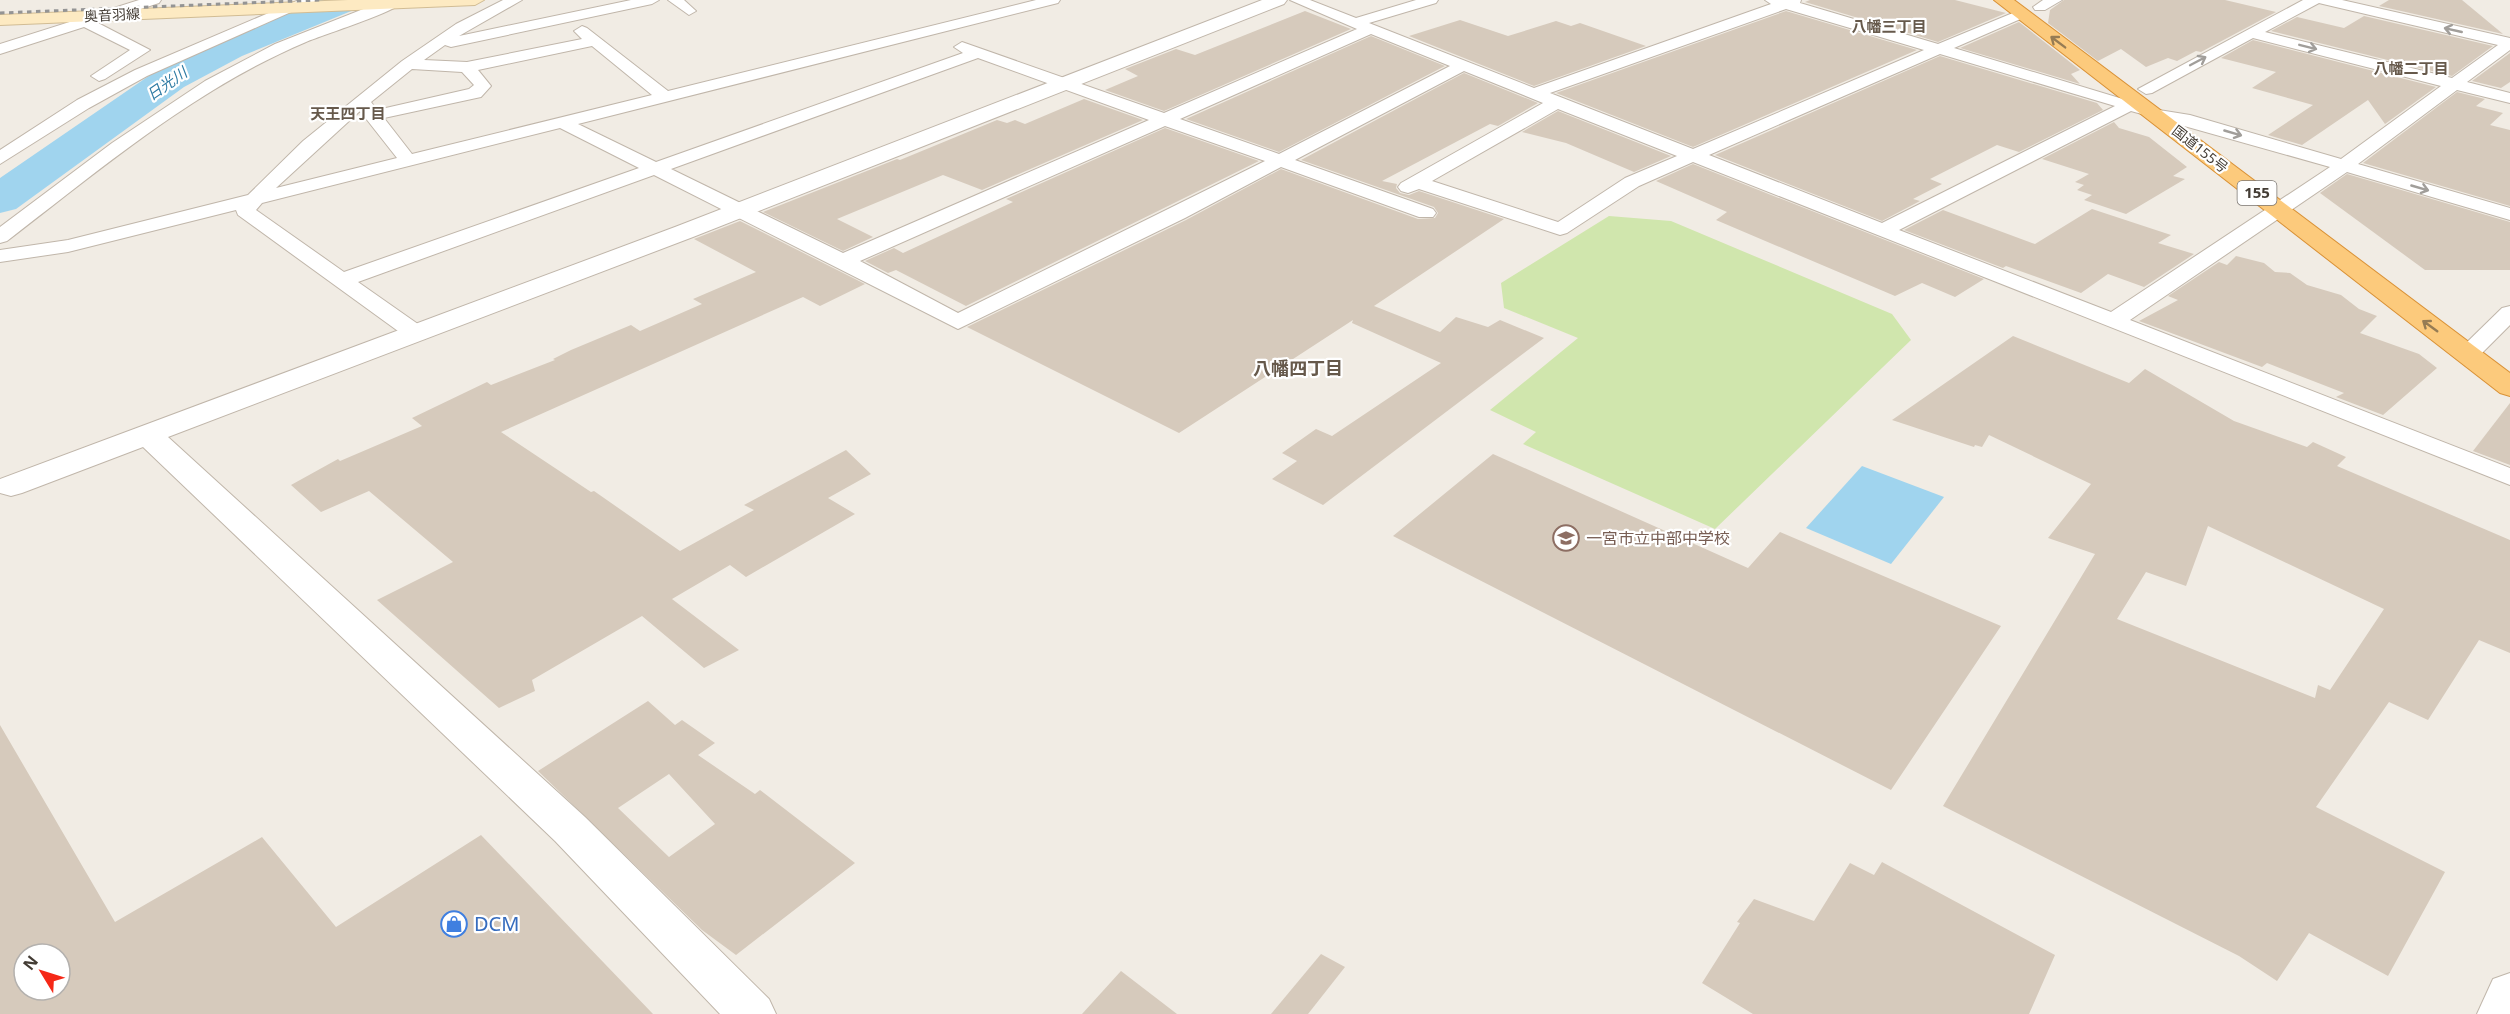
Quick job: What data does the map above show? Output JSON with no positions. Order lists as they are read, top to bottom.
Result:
{
  "streets": {
    "highway": ["国道155号", "155"],
    "main road": ["奥音羽線"]
  },
  "districts": [
    "八幡三丁目",
    "八幡二丁目",
    "天王四丁目",
    "八幡四丁目"
  ],
  "water": ["日光川"],
  "places": {
    "school or university": ["一宮市立中部中学校"],
    "shop": ["DCM"]
  },
  "north": "top left"
}
